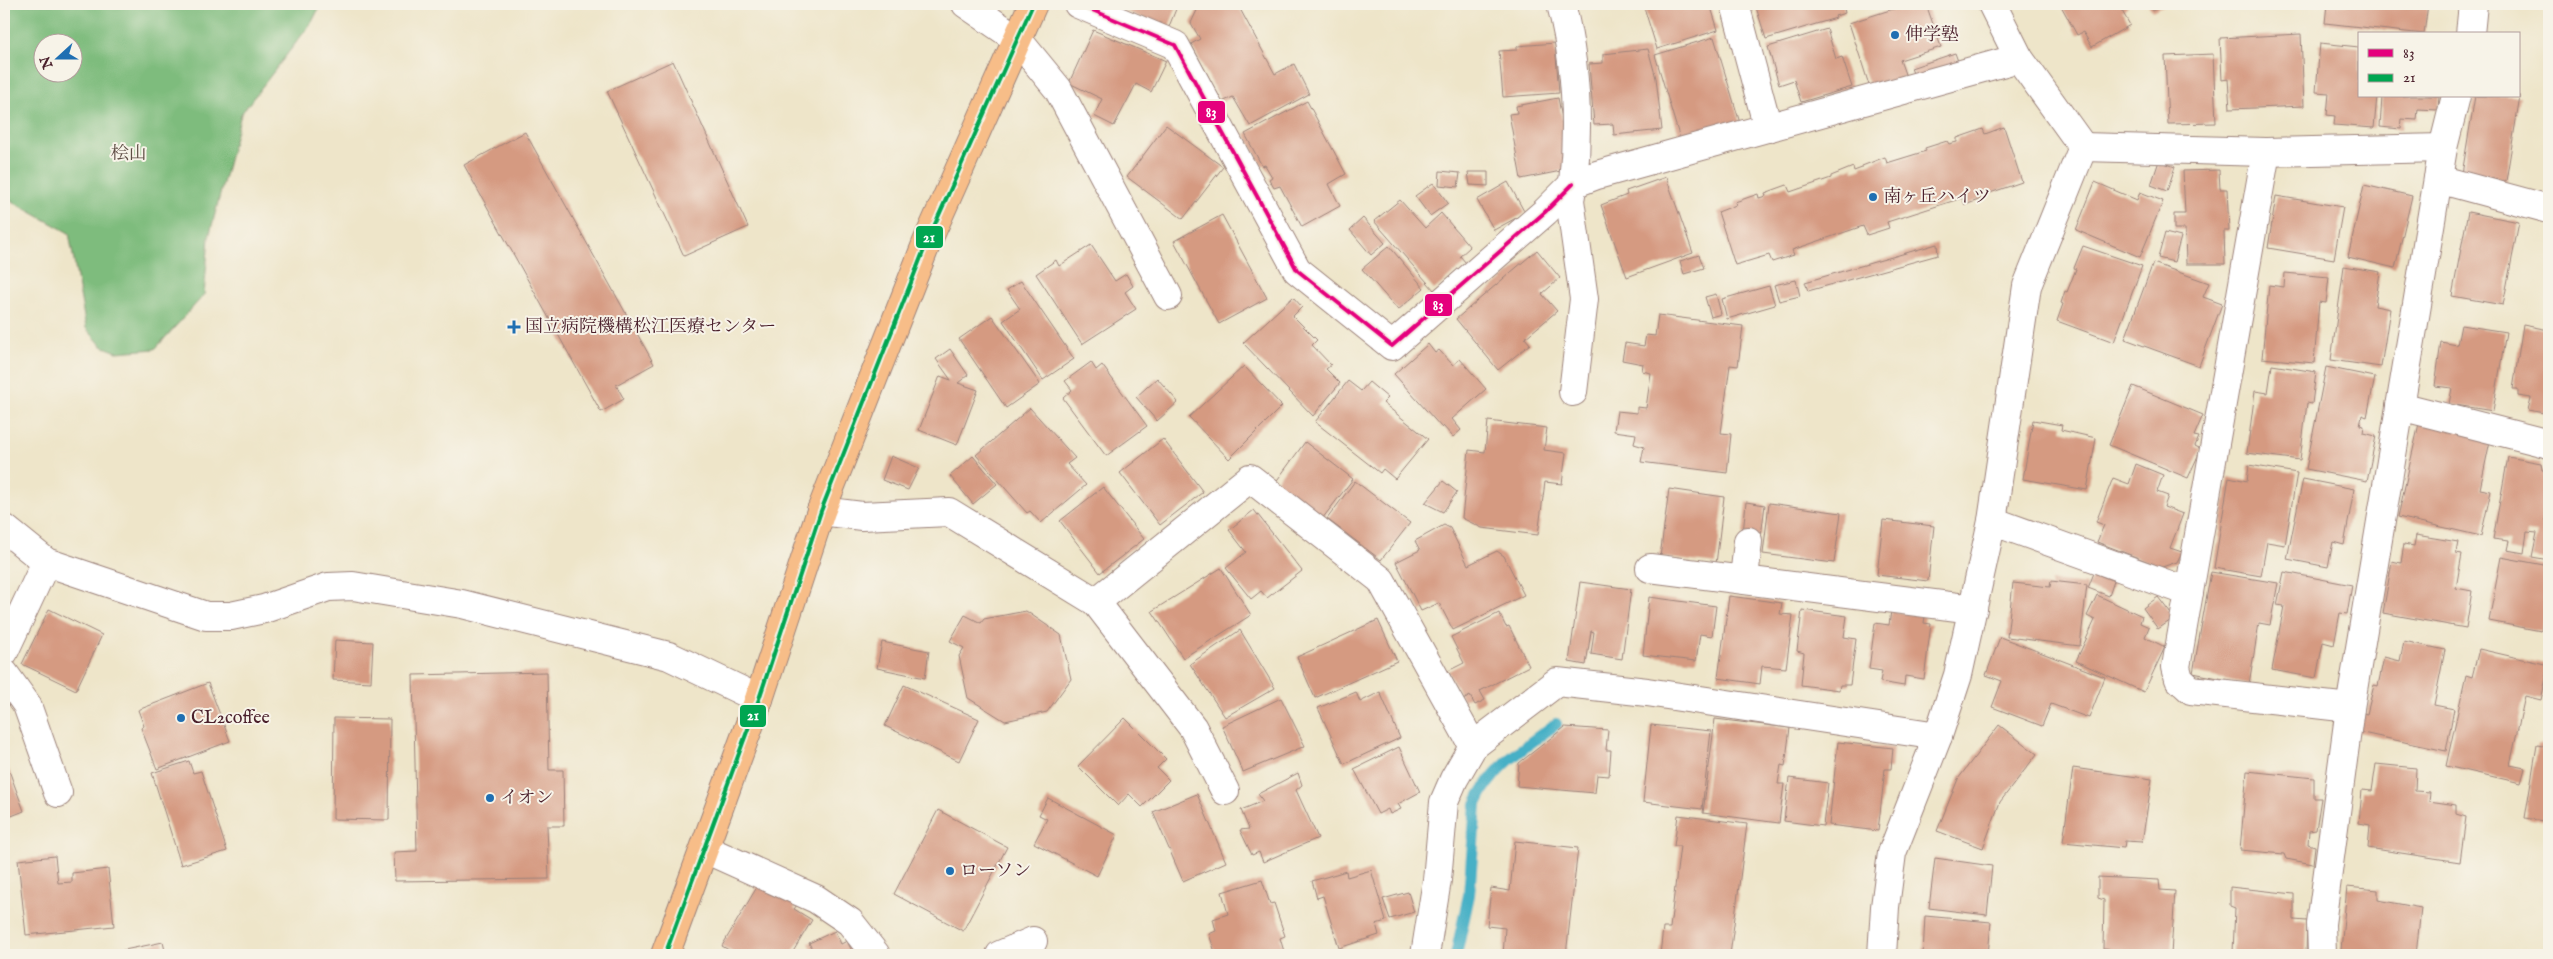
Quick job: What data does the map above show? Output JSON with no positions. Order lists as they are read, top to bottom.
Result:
{
  "parks": ["桧山"],
  "places": {
    "other": [
      "伸学塾",
      "南ヶ丘ハイツ",
      "CL2coffee",
      "イオン",
      "ローソン"
    ],
    "health": ["国立病院機構松江医療センター"]
  },
  "lines": ["transit line 83", "transit line 21"],
  "legend": ["83", "21"],
  "north": "left"
}
